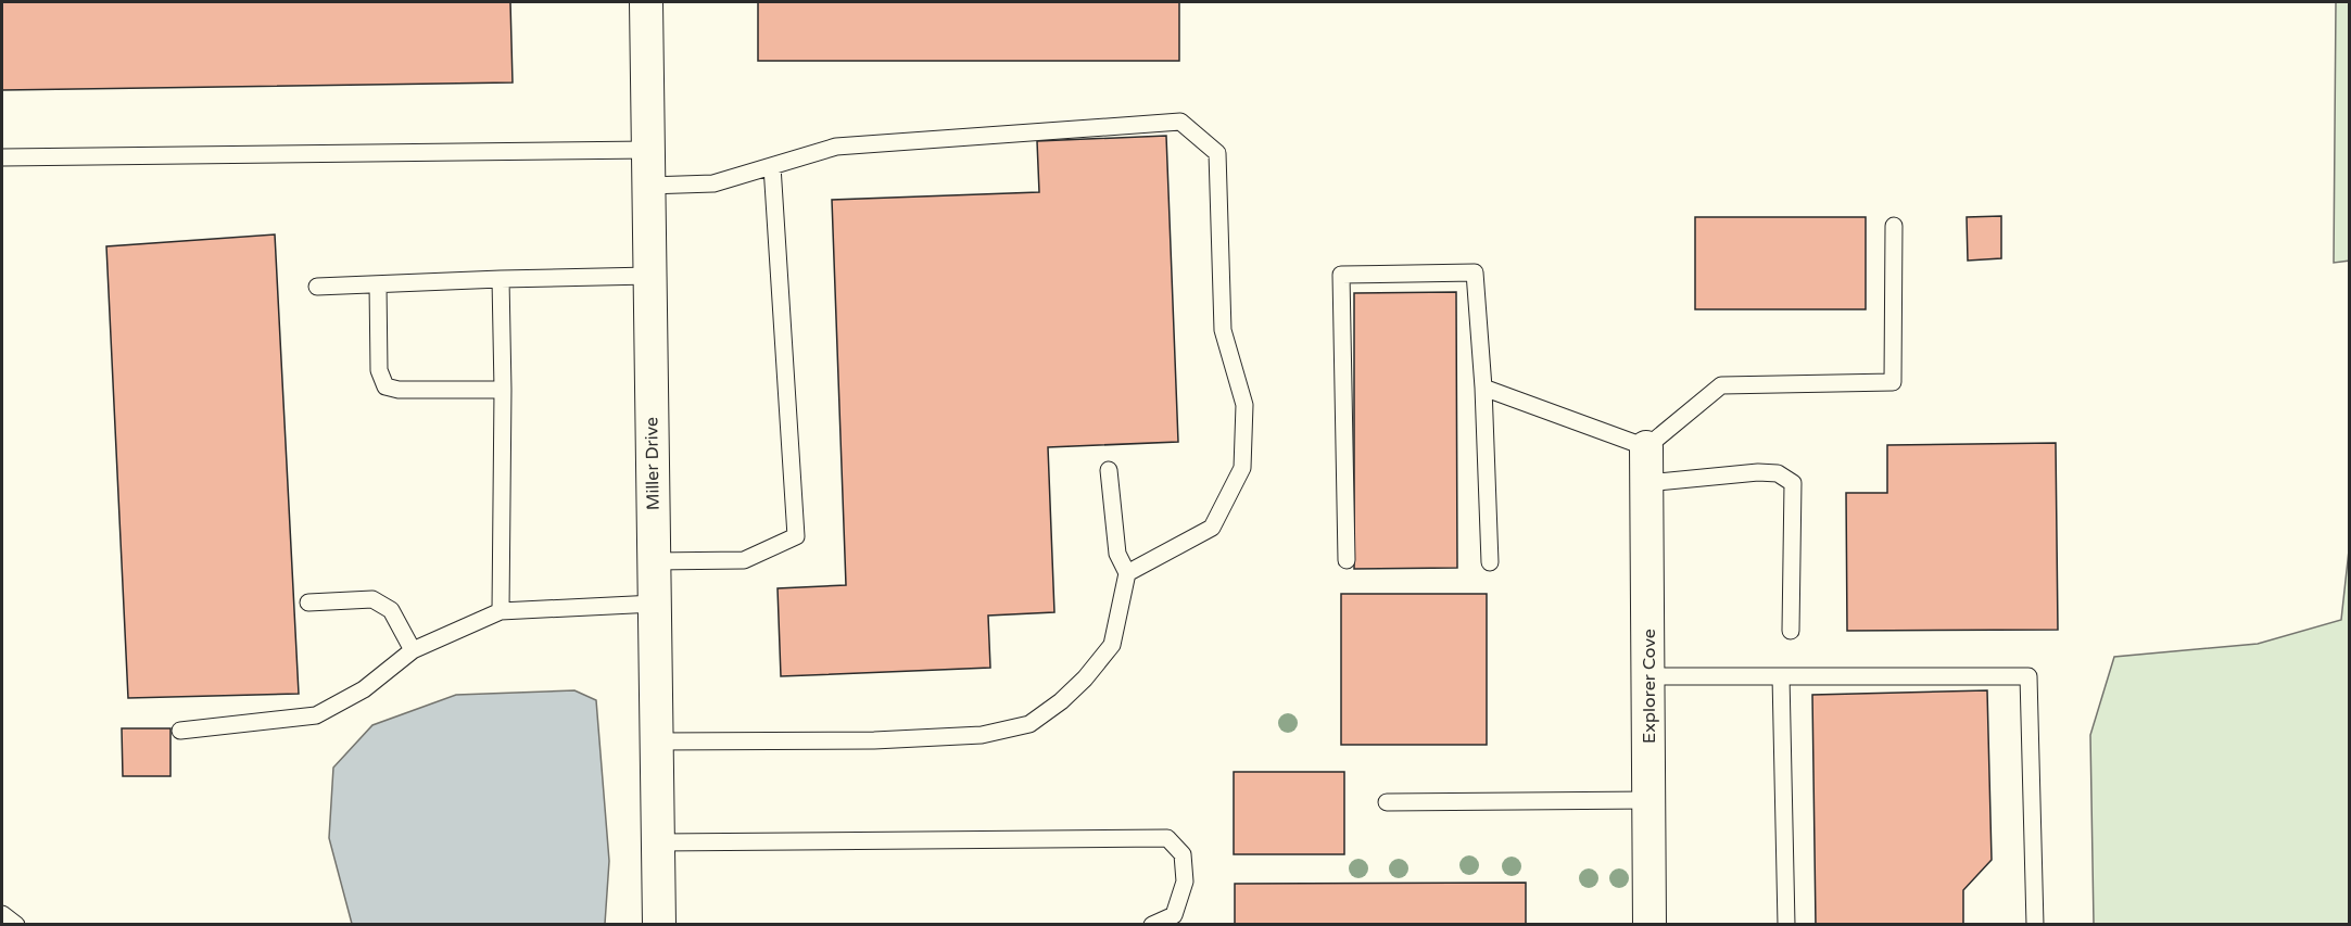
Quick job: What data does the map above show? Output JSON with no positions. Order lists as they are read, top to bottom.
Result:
{
  "streets": {
    "street": ["Miller Drive", "Explorer Cove"]
  }
}
